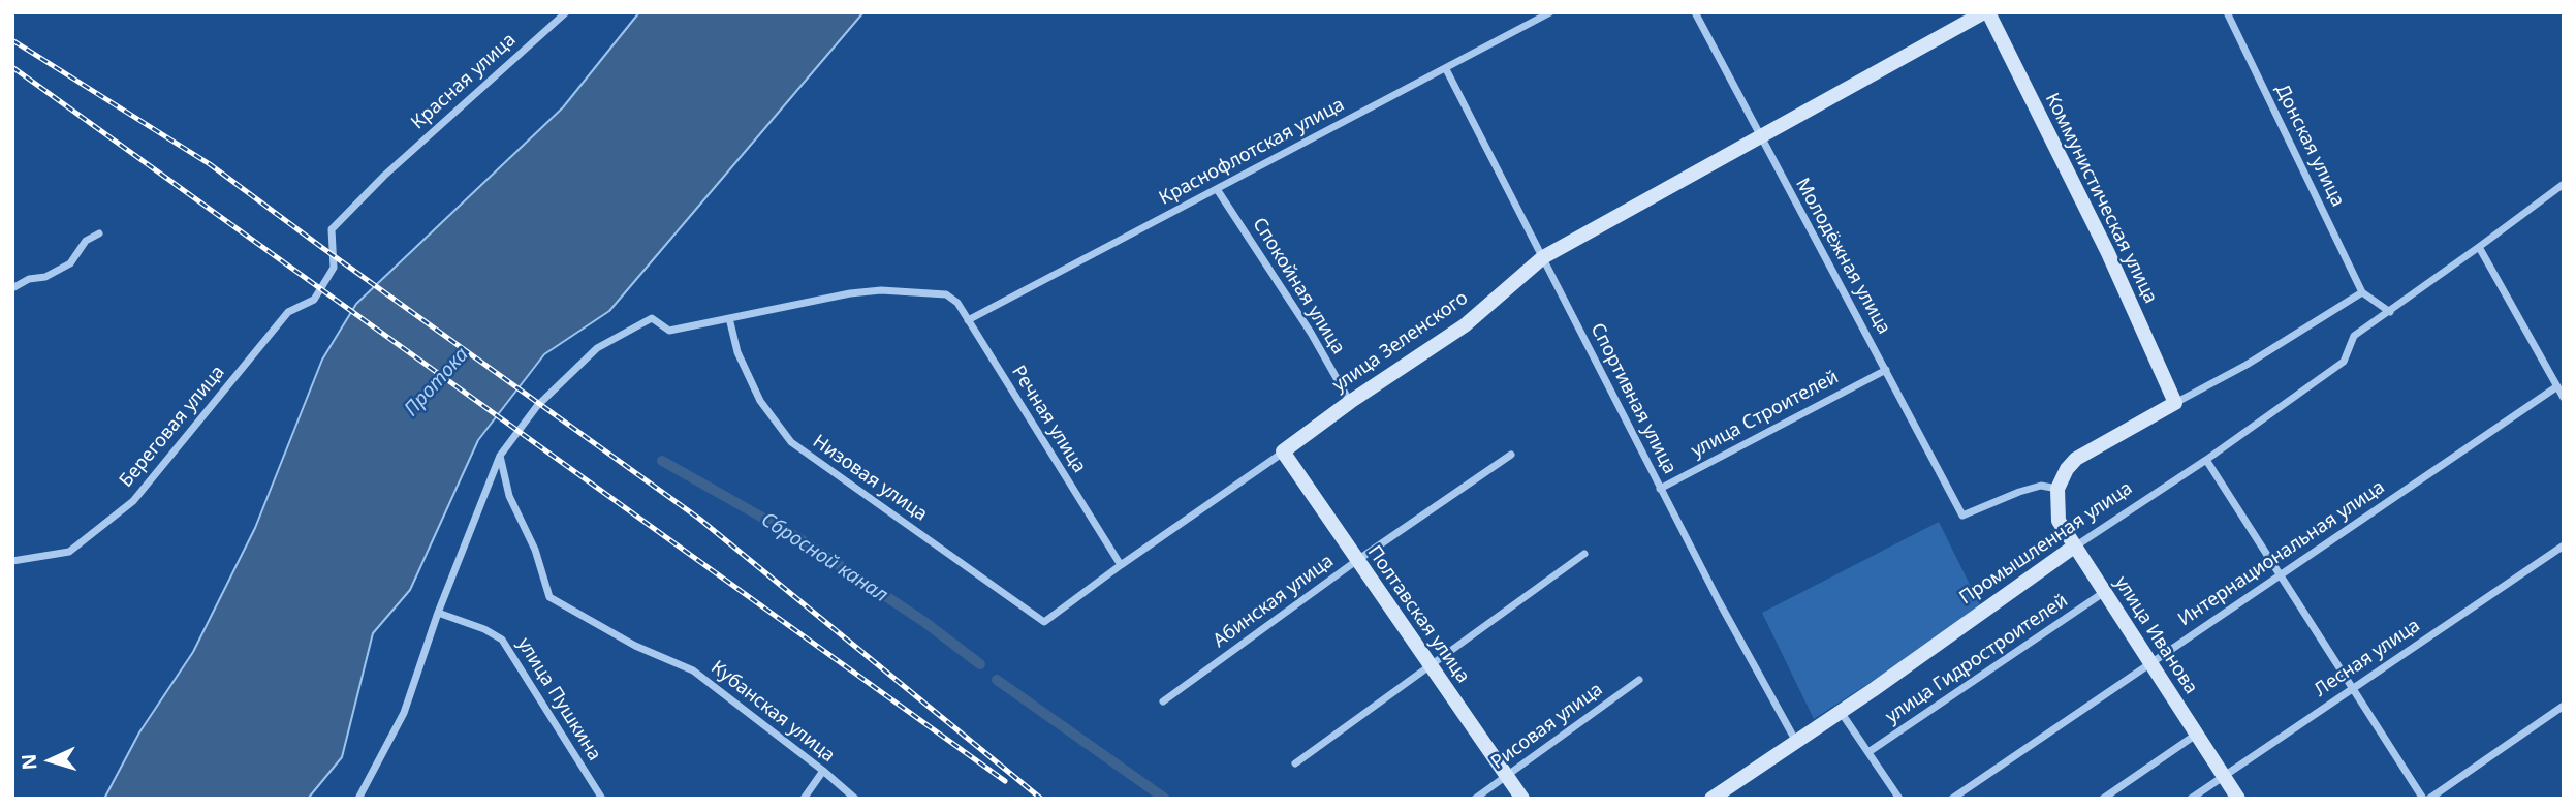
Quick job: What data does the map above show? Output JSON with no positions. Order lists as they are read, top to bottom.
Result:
{
  "streets": {
    "street": [
      "Красная улица",
      "Донская улица",
      "Краснофлотская улица",
      "Коммунистическая улица",
      "Молодёжная улица",
      "Спокойная улица",
      "улица Зеленского",
      "Спортивная улица",
      "улица Строителей",
      "Речная улица",
      "Береговая улица",
      "Низовая улица",
      "Промышленная улица",
      "Интернациональная улица",
      "Абинская улица",
      "Полтавская улица",
      "улица Иванова",
      "Лесная улица",
      "улица Гидростроителей",
      "улица Пушкина",
      "Кубанская улица",
      "Рисовая улица"
    ]
  },
  "crossings": [
    ["Красная улица", "Береговая улица"],
    ["Краснофлотская улица", "Спокойная улица"],
    ["Краснофлотская улица", "Спортивная улица"],
    ["Краснофлотская улица", "Речная улица"],
    ["Коммунистическая улица", "улица Зеленского"],
    ["Молодёжная улица", "улица Зеленского"],
    ["Молодёжная улица", "улица Строителей"],
    ["Молодёжная улица", "улица Иванова"],
    ["Спокойная улица", "улица Зеленского"],
    ["улица Зеленского", "Спортивная улица"],
    ["улица Зеленского", "Речная улица"],
    ["улица Зеленского", "Низовая улица"],
    ["улица Зеленского", "Полтавская улица"],
    ["Спортивная улица", "улица Строителей"],
    ["Спортивная улица", "Промышленная улица"],
    ["Речная улица", "Низовая улица"],
    ["Промышленная улица", "улица Иванова"],
    ["Интернациональная улица", "улица Иванова"],
    ["Абинская улица", "Полтавская улица"],
    ["Полтавская улица", "Рисовая улица"],
    ["улица Иванова", "Лесная улица"],
    ["улица Иванова", "улица Гидростроителей"]
  ],
  "water": ["Протока", "Сбросной канал"],
  "north": "left"
}
